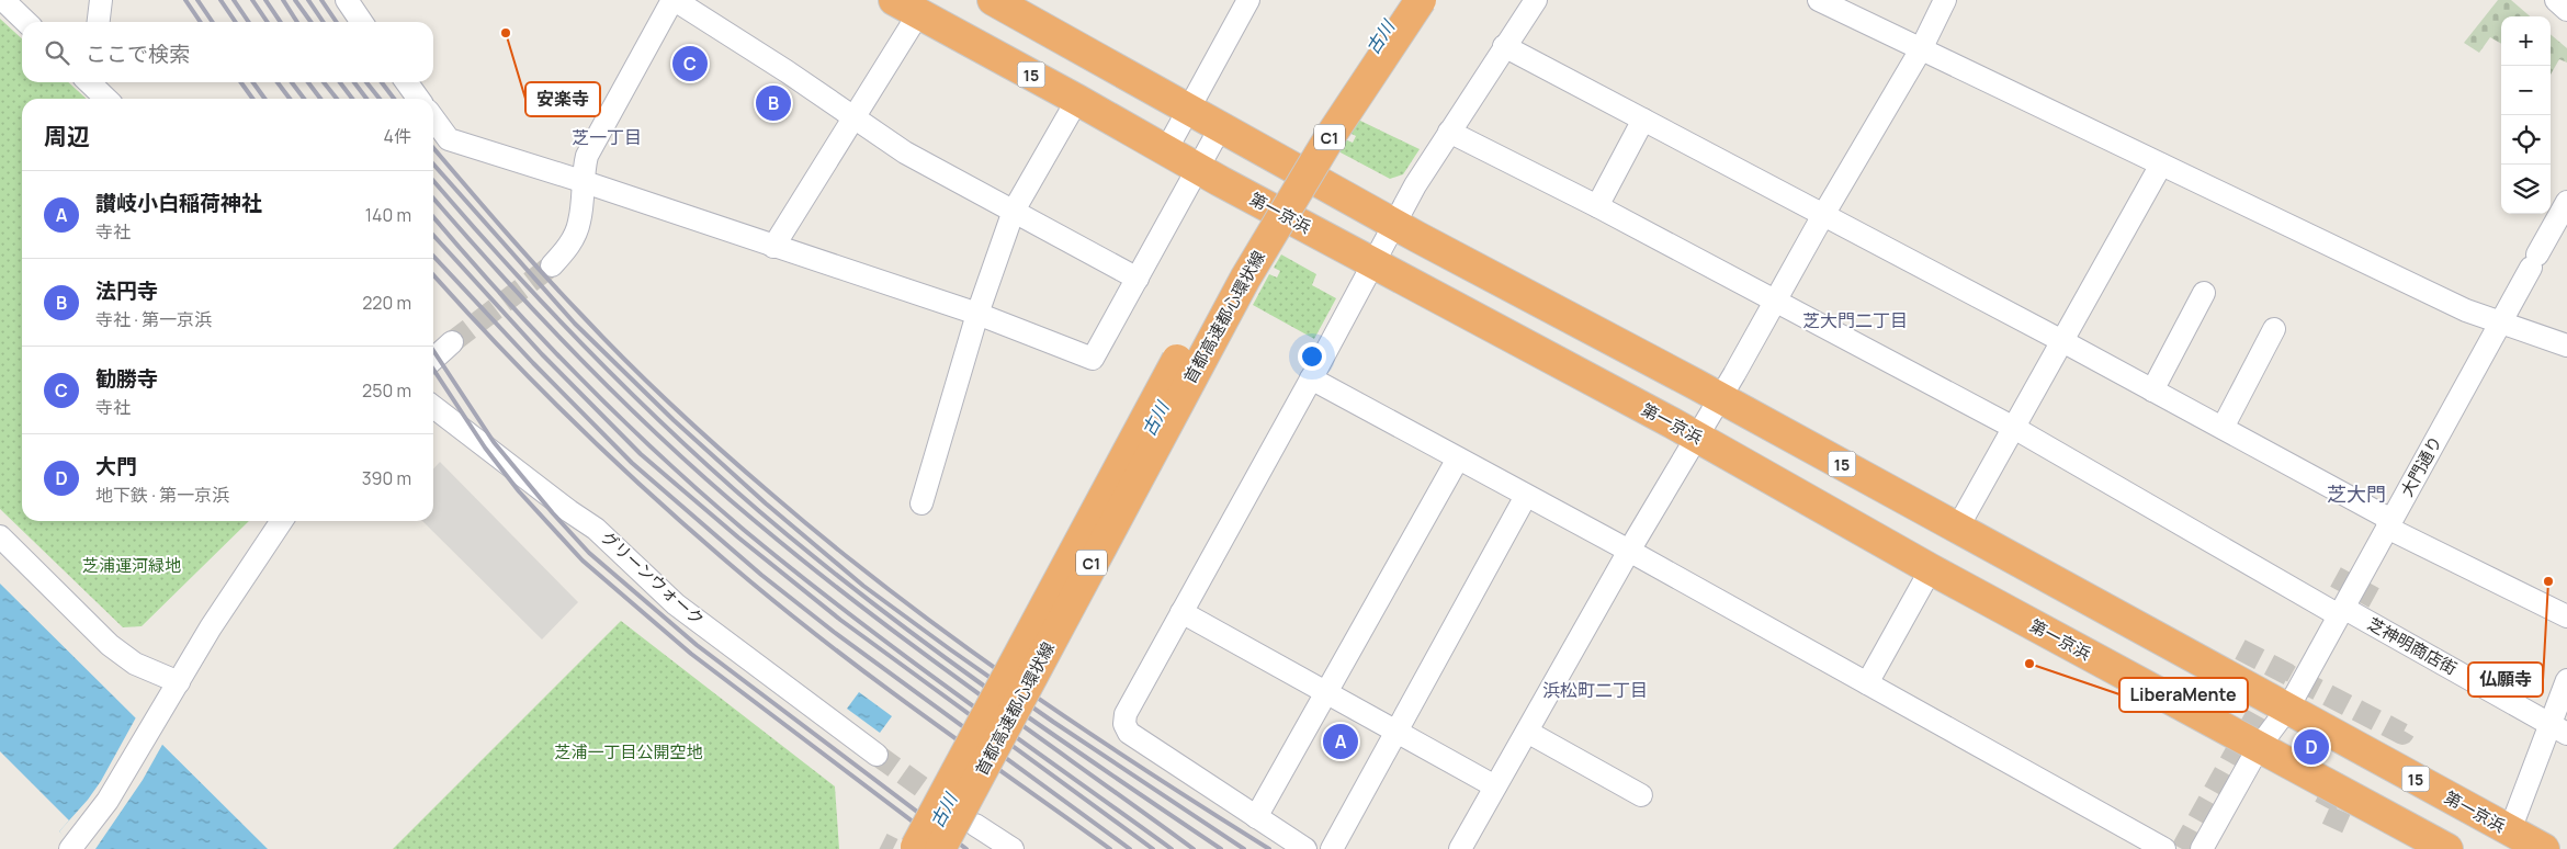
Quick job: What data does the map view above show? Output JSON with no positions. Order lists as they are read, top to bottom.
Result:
{
  "streets": {
    "highway": [
      "15",
      "C1",
      "第一京浜",
      "首都高速都心環状線"
    ],
    "street": ["大門通り", "グリーンウォーク", "芝神明商店街"]
  },
  "crossings": [
    ["第一京浜", "大門通り"],
    ["大門通り", "芝神明商店街"]
  ],
  "districts": [
    "芝一丁目",
    "芝大門二丁目",
    "芝大門",
    "浜松町二丁目"
  ],
  "water": ["古川"],
  "parks": ["芝浦運河緑地", "芝浦一丁目公開空地"],
  "places": ["安楽寺", "仏願寺", "LiberaMente"],
  "page": {
    "map_buttons": ["+", "−"],
    "search": "ここで検索",
    "pins": [
      "C",
      "B",
      "A",
      "D"
    ],
    "heading": ["周辺", "4件"],
    "list": [
      {
        "mark": "A",
        "name": "讃岐小白稲荷神社",
        "note": "寺社",
        "value": "140 m"
      },
      {
        "mark": "B",
        "name": "法円寺",
        "note": "寺社 · 第一京浜",
        "value": "220 m"
      },
      {
        "mark": "C",
        "name": "勧勝寺",
        "note": "寺社",
        "value": "250 m"
      },
      {
        "mark": "D",
        "name": "大門",
        "note": "地下鉄 · 第一京浜",
        "value": "390 m"
      }
    ]
  }
}
